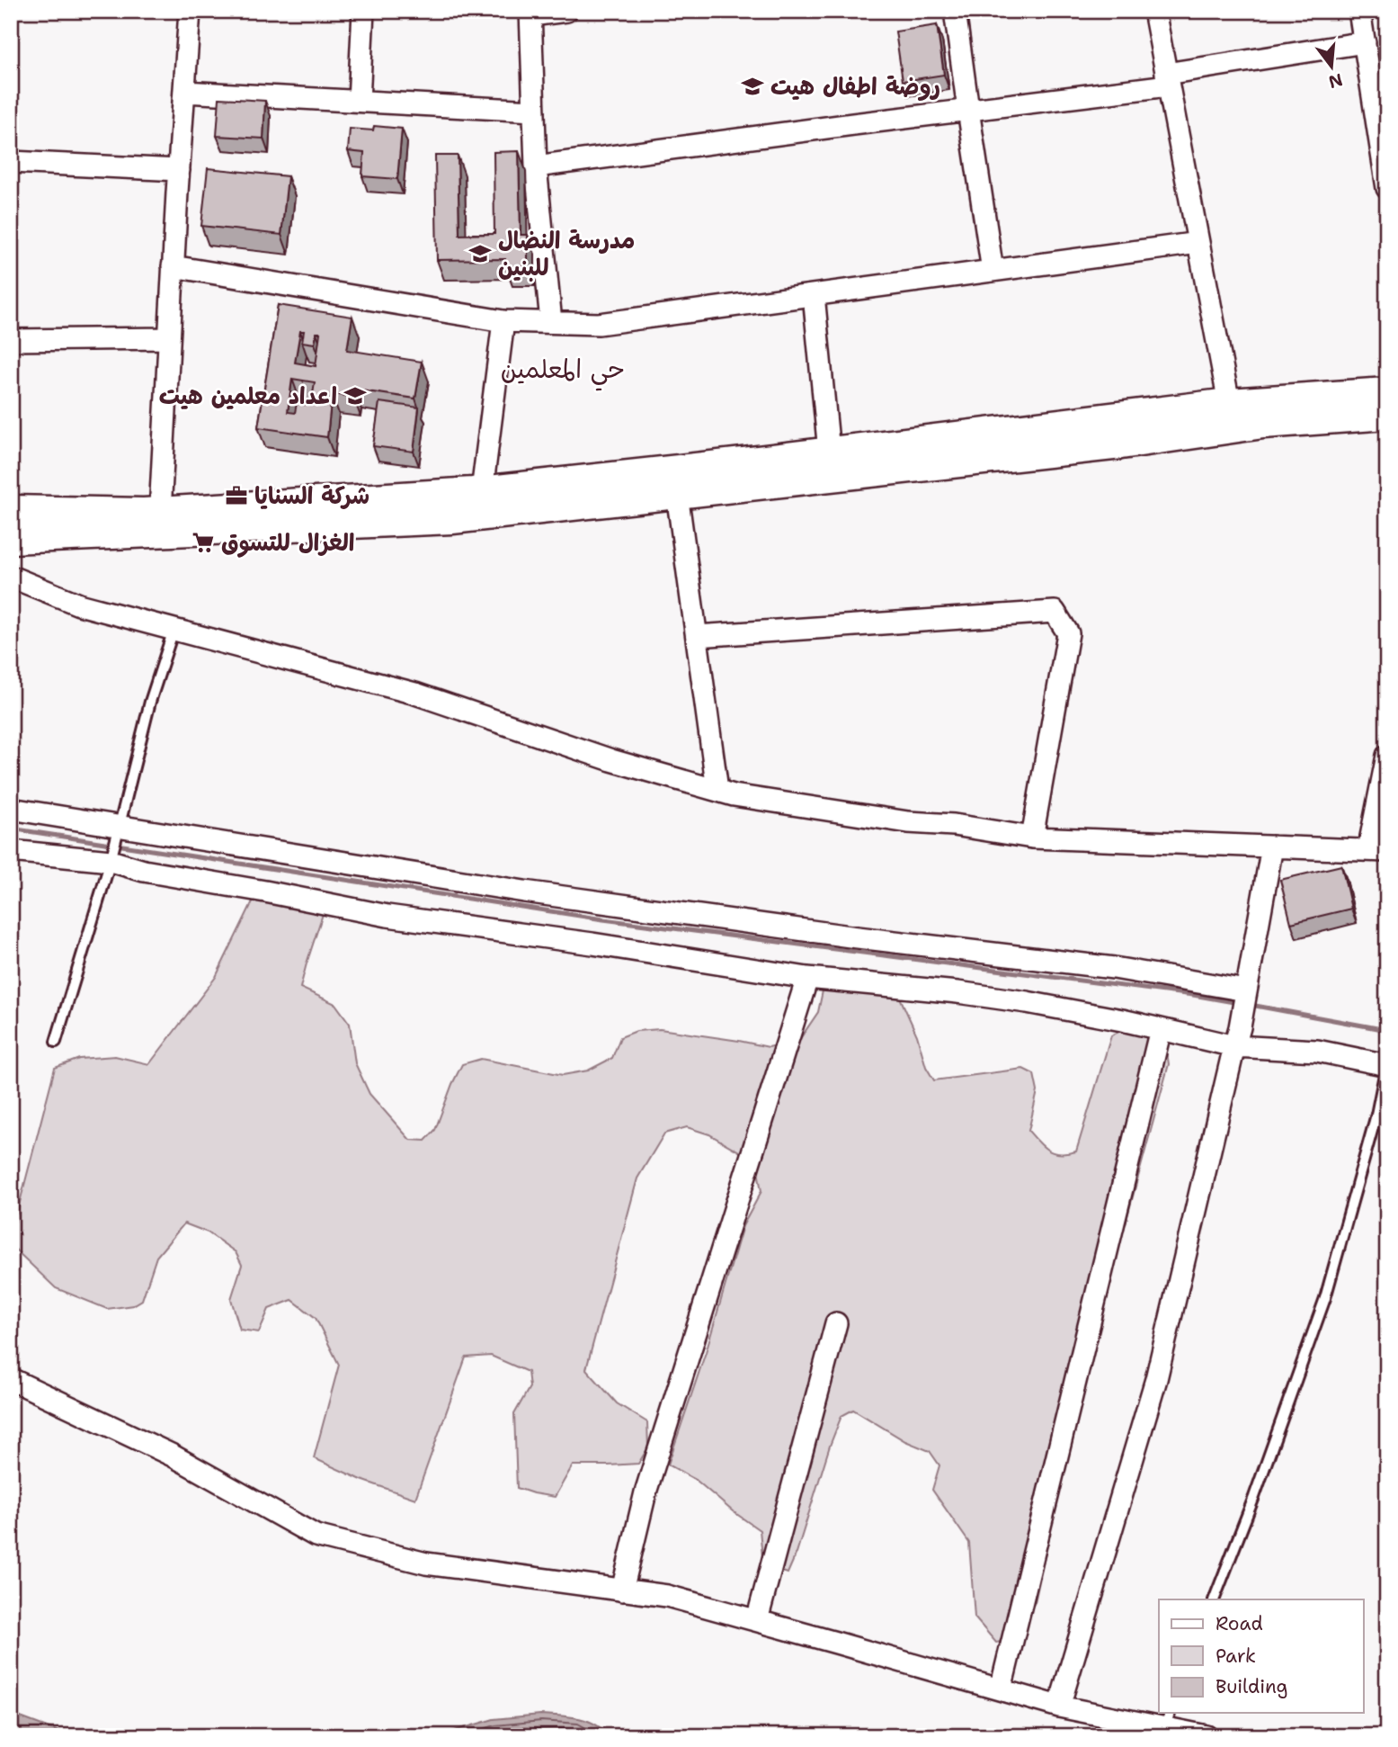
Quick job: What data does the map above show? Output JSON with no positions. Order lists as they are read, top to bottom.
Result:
{
  "districts": ["حي المعلمين"],
  "places": {
    "school or university": ["روضة اطفال هيت", "مدرسة النضال للبنين", "اعداد معلمين هيت"],
    "office": ["شركة السنايا"],
    "supermarket": ["الغزال للتسوق"]
  },
  "legend": ["Road", "Park", "Building"],
  "north": "bottom"
}
